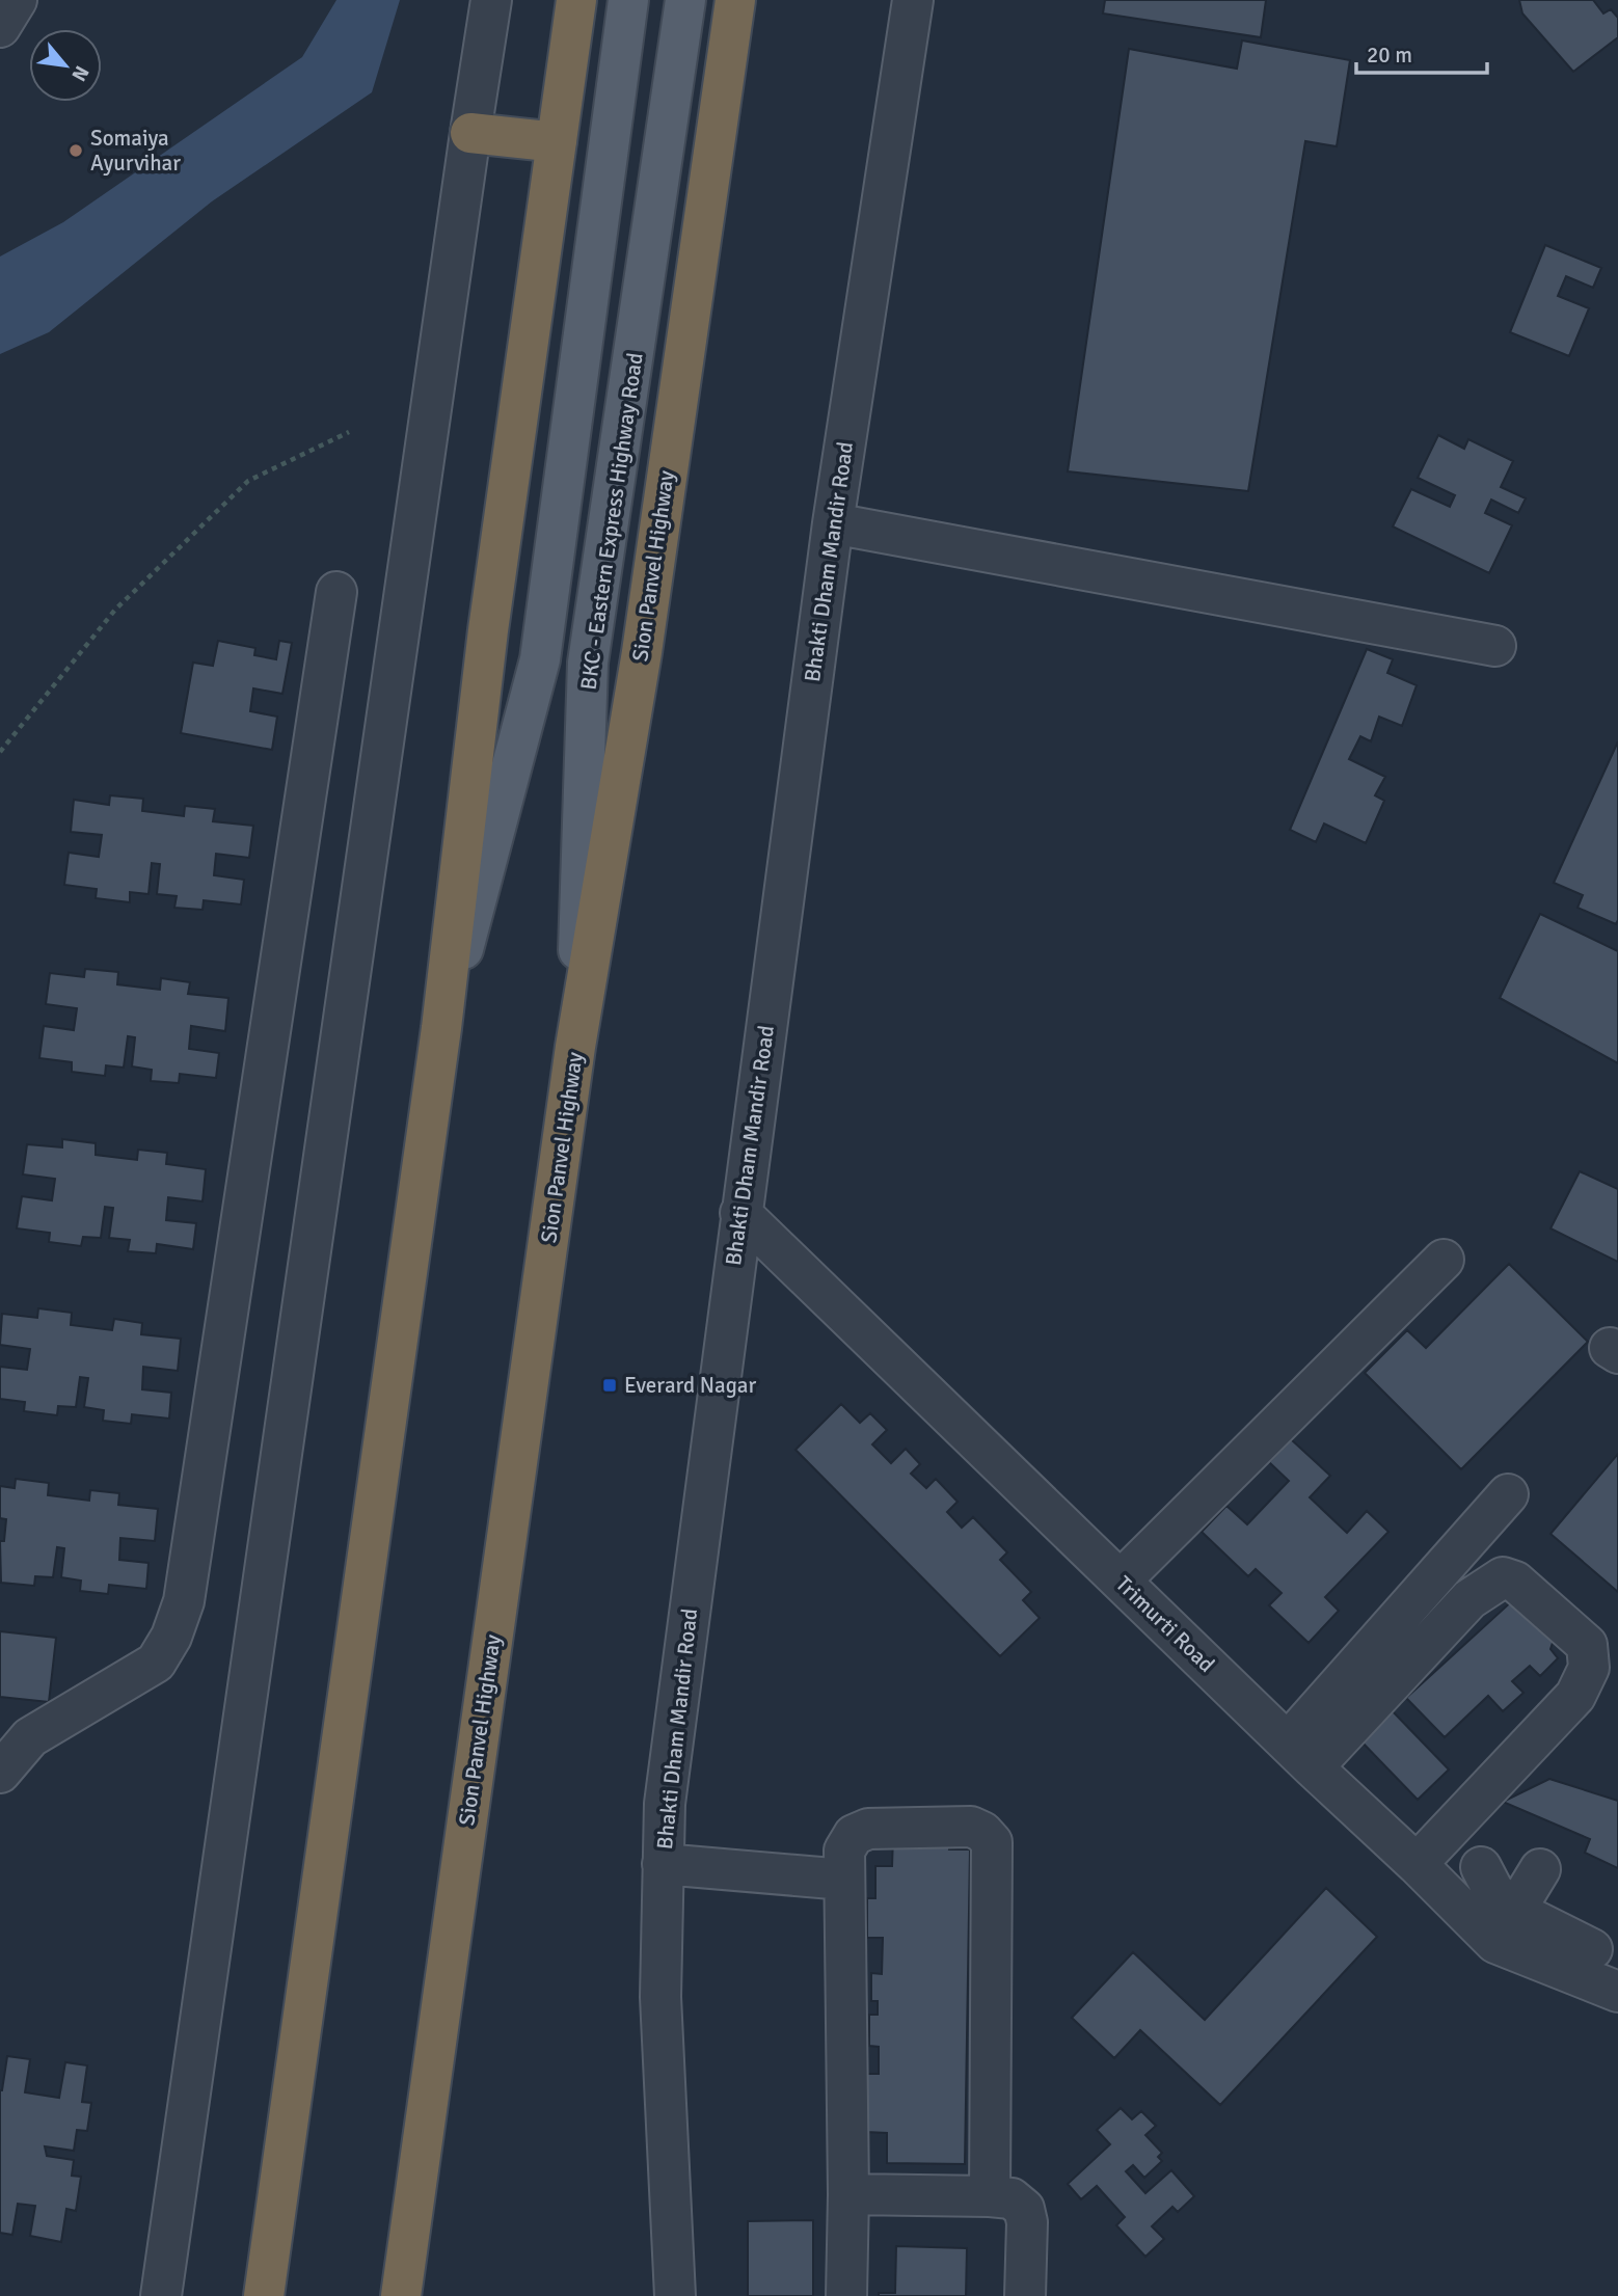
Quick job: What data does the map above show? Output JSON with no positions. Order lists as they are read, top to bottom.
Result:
{
  "streets": {
    "highway": ["Sion Panvel Highway"],
    "main road": ["BKC - Eastern Express Highway Road"],
    "street": ["Bhakti Dham Mandir Road", "Trimurti Road"]
  },
  "crossings": [
    ["BKC - Eastern Express Highway Road", "Sion Panvel Highway"],
    ["Bhakti Dham Mandir Road", "Trimurti Road"]
  ],
  "places": {
    "other": ["Somaiya Ayurvihar"],
    "transit": ["Everard Nagar"]
  },
  "scale_bar": "20 m",
  "north": "bottom right"
}
